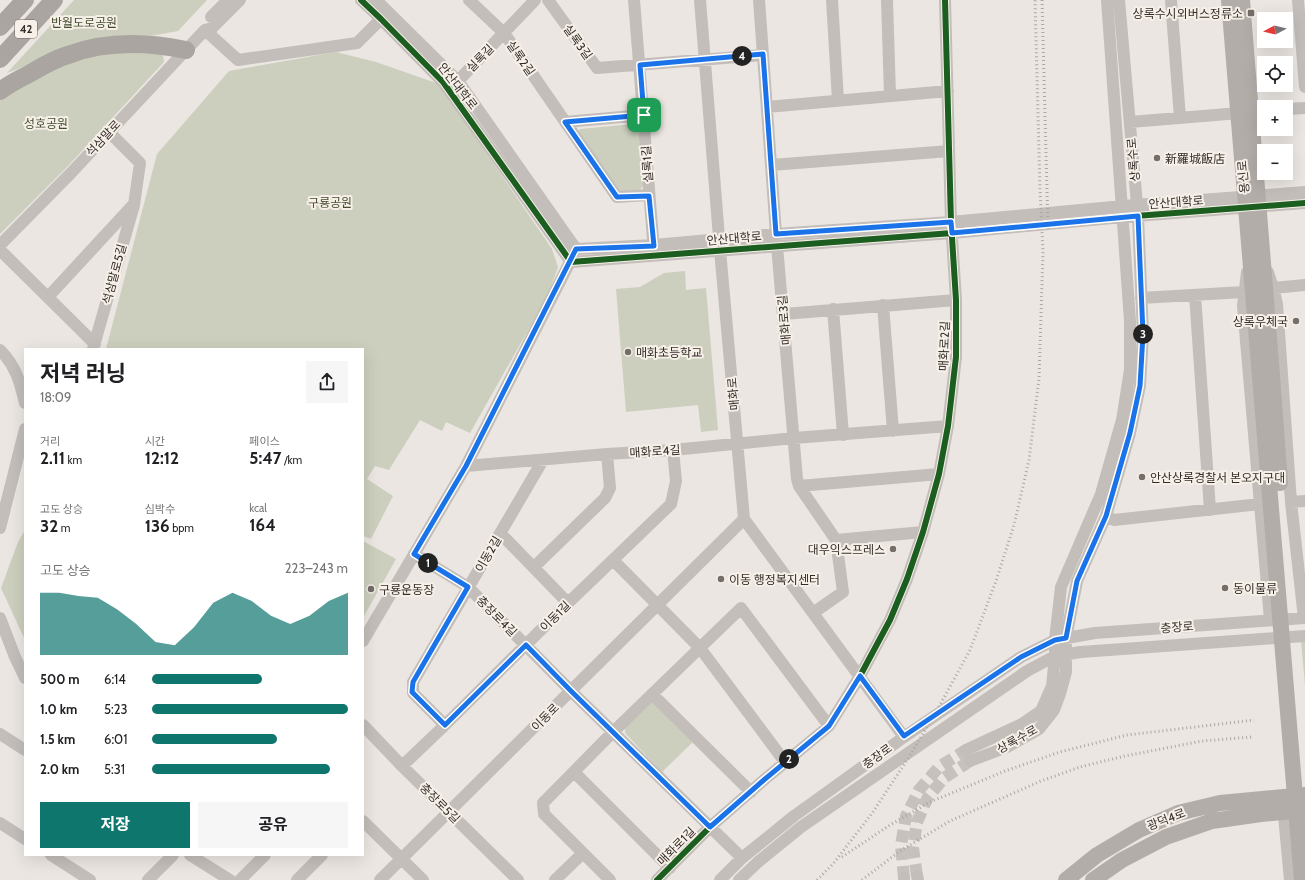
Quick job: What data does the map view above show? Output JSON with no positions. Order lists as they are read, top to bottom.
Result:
{
  "streets": {
    "highway": ["42"],
    "main road": ["용신로", "광덕4로"],
    "street": [
      "실록3길",
      "실록길",
      "실록2길",
      "안산대학로",
      "석삼말로",
      "상록수로",
      "실록1길",
      "석삼말로5길",
      "매화로3길",
      "매화로2길",
      "매화로",
      "매화로4길",
      "이동2길",
      "충장로4길",
      "이동1길",
      "충장로",
      "이동로",
      "충장로5길",
      "매화로1길"
    ]
  },
  "crossings": [
    ["실록3길", "실록1길"],
    ["실록길", "실록2길"],
    ["실록길", "안산대학로"],
    ["실록2길", "실록1길"],
    ["안산대학로", "상록수로"],
    ["안산대학로", "실록1길"],
    ["안산대학로", "용신로"],
    ["안산대학로", "매화로3길"],
    ["안산대학로", "매화로2길"],
    ["안산대학로", "매화로"],
    ["석삼말로", "석삼말로5길"],
    ["상록수로", "충장로"],
    ["매화로3길", "매화로4길"],
    ["매화로2길", "매화로4길"],
    ["매화로2길", "매화로1길"],
    ["매화로", "매화로4길"],
    ["매화로", "이동로"],
    ["매화로4길", "이동2길"],
    ["매화로4길", "이동1길"],
    ["이동2길", "충장로4길"],
    ["이동2길", "이동1길"],
    ["충장로4길", "이동1길"],
    ["충장로4길", "충장로"],
    ["충장로4길", "이동로"],
    ["충장로4길", "매화로1길"],
    ["이동1길", "충장로5길"],
    ["이동로", "충장로5길"]
  ],
  "parks": ["반월도로공원", "성호공원", "구룡공원"],
  "places": {
    "transit": ["상록수시외버스정류소"],
    "other": [
      "新羅城飯店",
      "상록우체국",
      "매화초등학교",
      "안산상록경찰서 본오지구대",
      "대우익스프레스",
      "이동 행정복지센터",
      "동이물류",
      "구룡운동장"
    ]
  },
  "north": "left",
  "page": {
    "map_buttons": ["+", "−"],
    "pins": [
      "4",
      "3",
      "1",
      "2"
    ],
    "heading": ["저녁 러닝", "18:09"],
    "stats": [
      ["거리", "2.11 km"],
      ["시간", "12:12"],
      ["페이스", "5:47 /km"],
      ["고도 상승", "32 m"],
      ["심박수", "136 bpm"],
      ["kcal", "164"]
    ],
    "chart": ["고도 상승", "223–243 m"],
    "list": [
      {
        "name": "500 m",
        "note": "6:14"
      },
      {
        "name": "1.0 km",
        "note": "5:23"
      },
      {
        "name": "1.5 km",
        "note": "6:01"
      },
      {
        "name": "2.0 km",
        "note": "5:31"
      }
    ],
    "buttons": ["저장", "공유"]
  }
}
